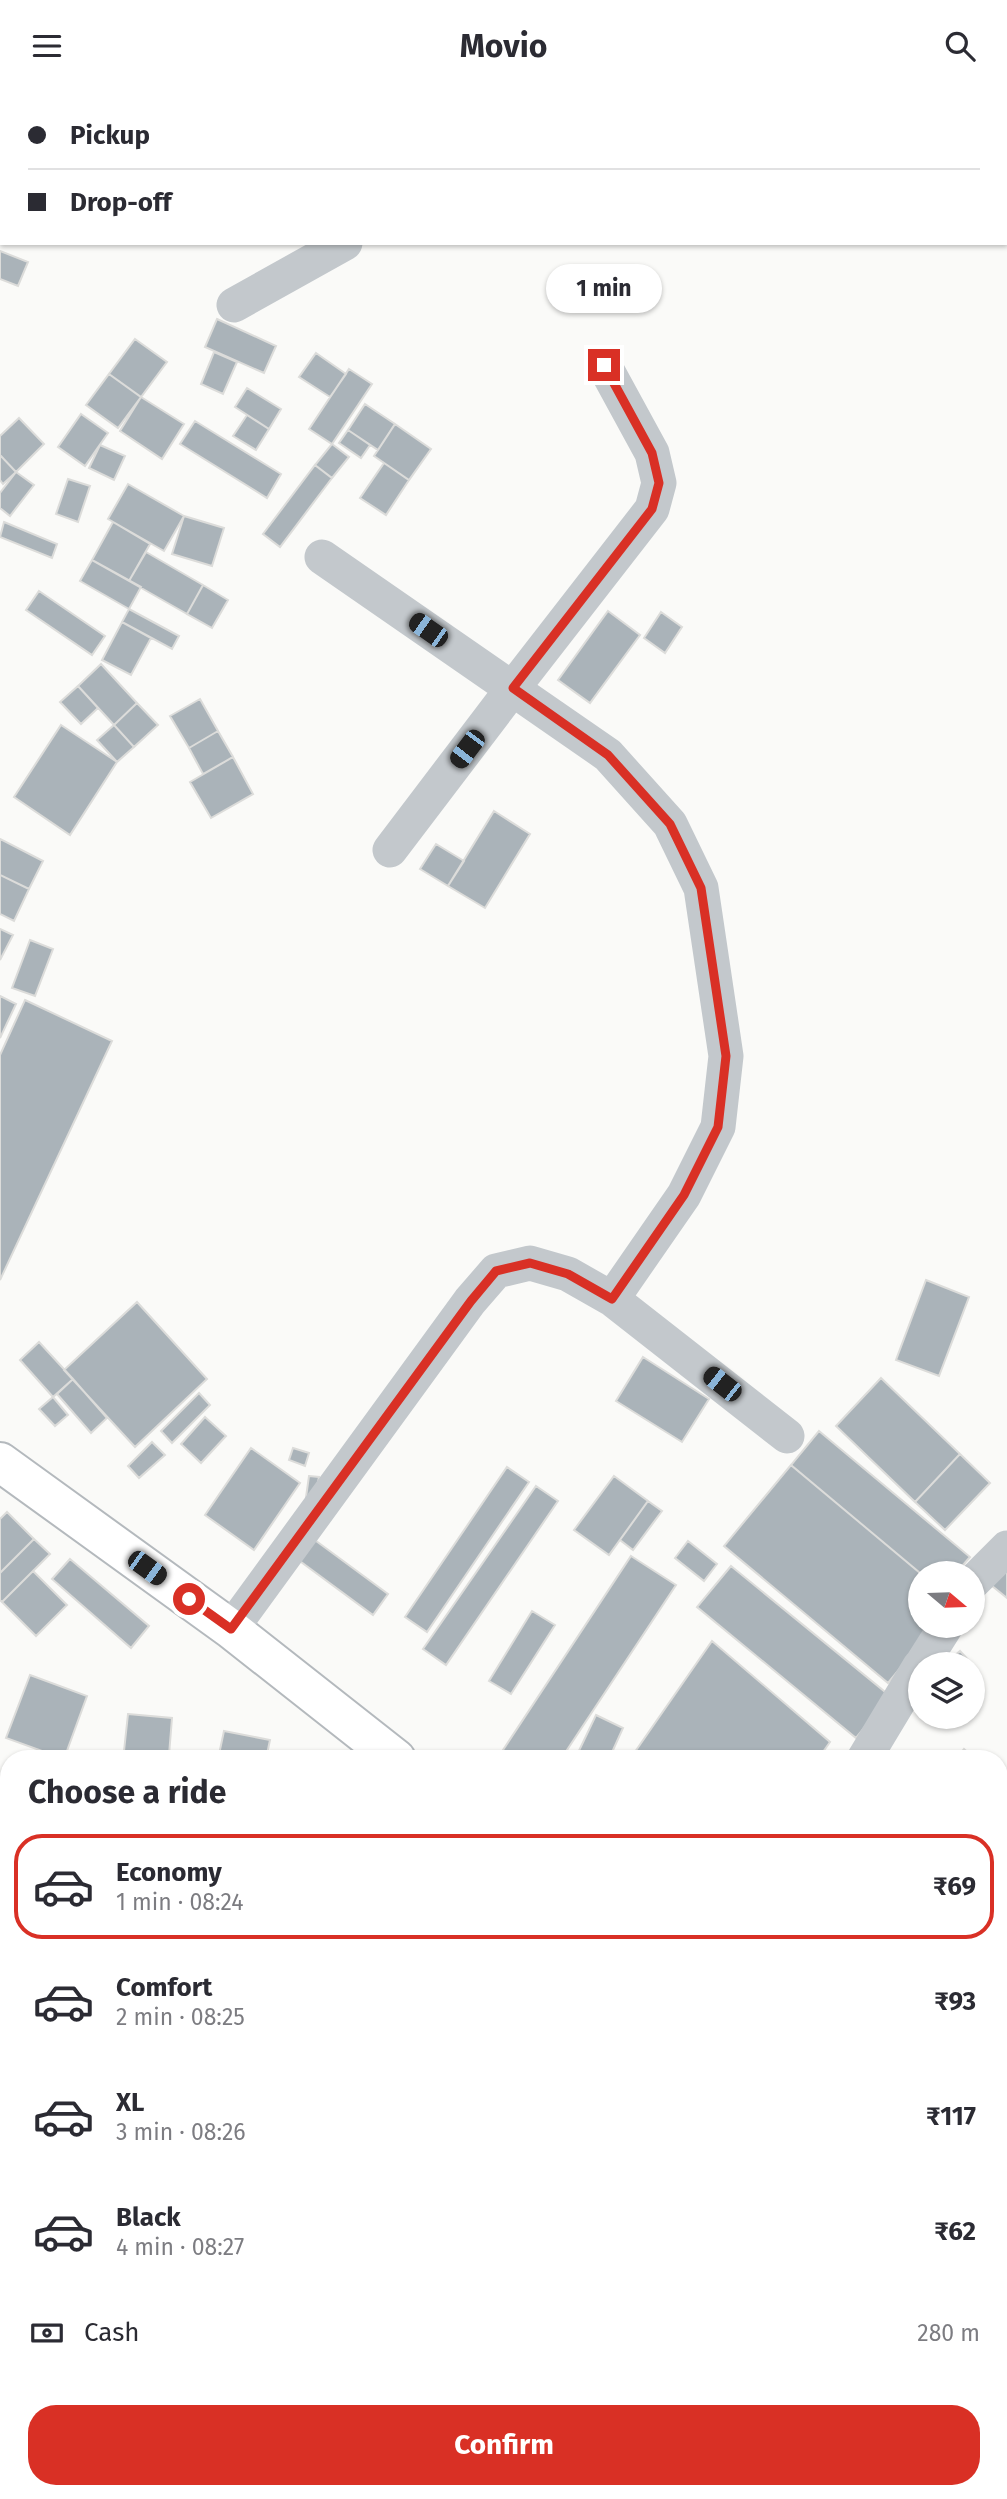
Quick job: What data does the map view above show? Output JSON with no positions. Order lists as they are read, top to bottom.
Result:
{
  "north": "right",
  "page": {
    "header": "Movio",
    "banner": ["Pickup", "Drop-off"],
    "bubble": "1 min",
    "heading": "Choose a ride",
    "list": [
      {
        "name": "Economy",
        "note": "1 min · 08:24",
        "value": "₹69"
      },
      {
        "name": "Comfort",
        "note": "2 min · 08:25",
        "value": "₹93"
      },
      {
        "name": "XL",
        "note": "3 min · 08:26",
        "value": "₹117"
      },
      {
        "name": "Black",
        "note": "4 min · 08:27",
        "value": "₹62"
      }
    ],
    "pay": ["Cash", "280 m"],
    "buttons": "Confirm"
  }
}
